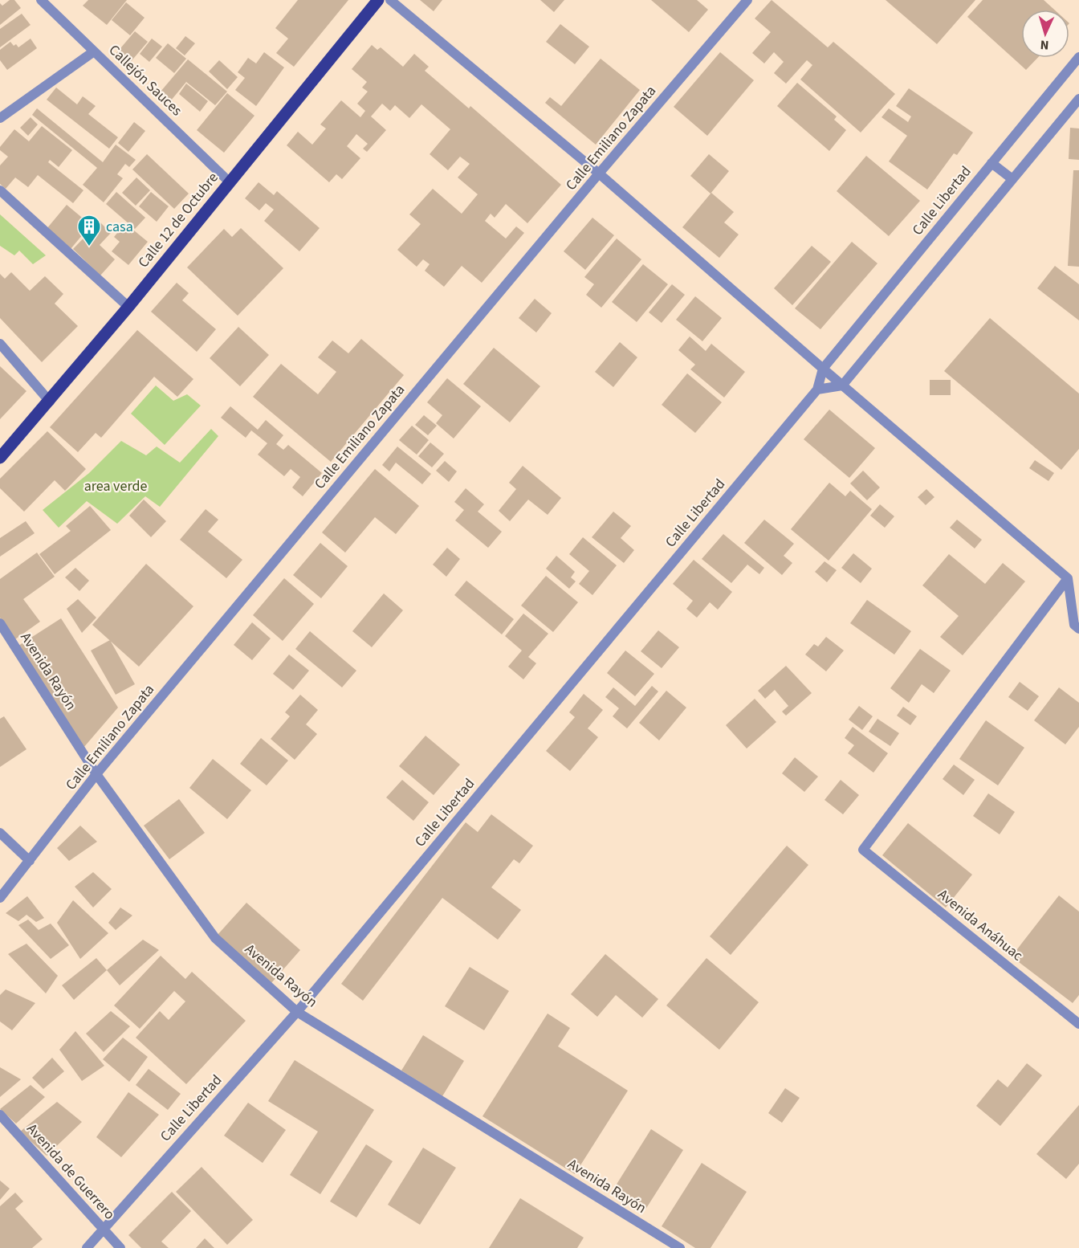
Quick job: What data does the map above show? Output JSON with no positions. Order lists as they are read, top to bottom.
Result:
{
  "streets": {
    "main road": ["Calle 12 de Octubre"],
    "street": [
      "Callejón Sauces",
      "Calle Emiliano Zapata",
      "Calle Libertad",
      "Avenida Rayón",
      "Avenida Anáhuac",
      "Avenida de Guerrero"
    ]
  },
  "crossings": [
    ["Callejón Sauces", "Calle 12 de Octubre"],
    ["Calle Emiliano Zapata", "Avenida Rayón"],
    ["Calle Libertad", "Avenida Rayón"],
    ["Calle Libertad", "Avenida de Guerrero"]
  ],
  "parks": ["area verde"],
  "places": {
    "building": ["casa"]
  },
  "north": "bottom"
}
